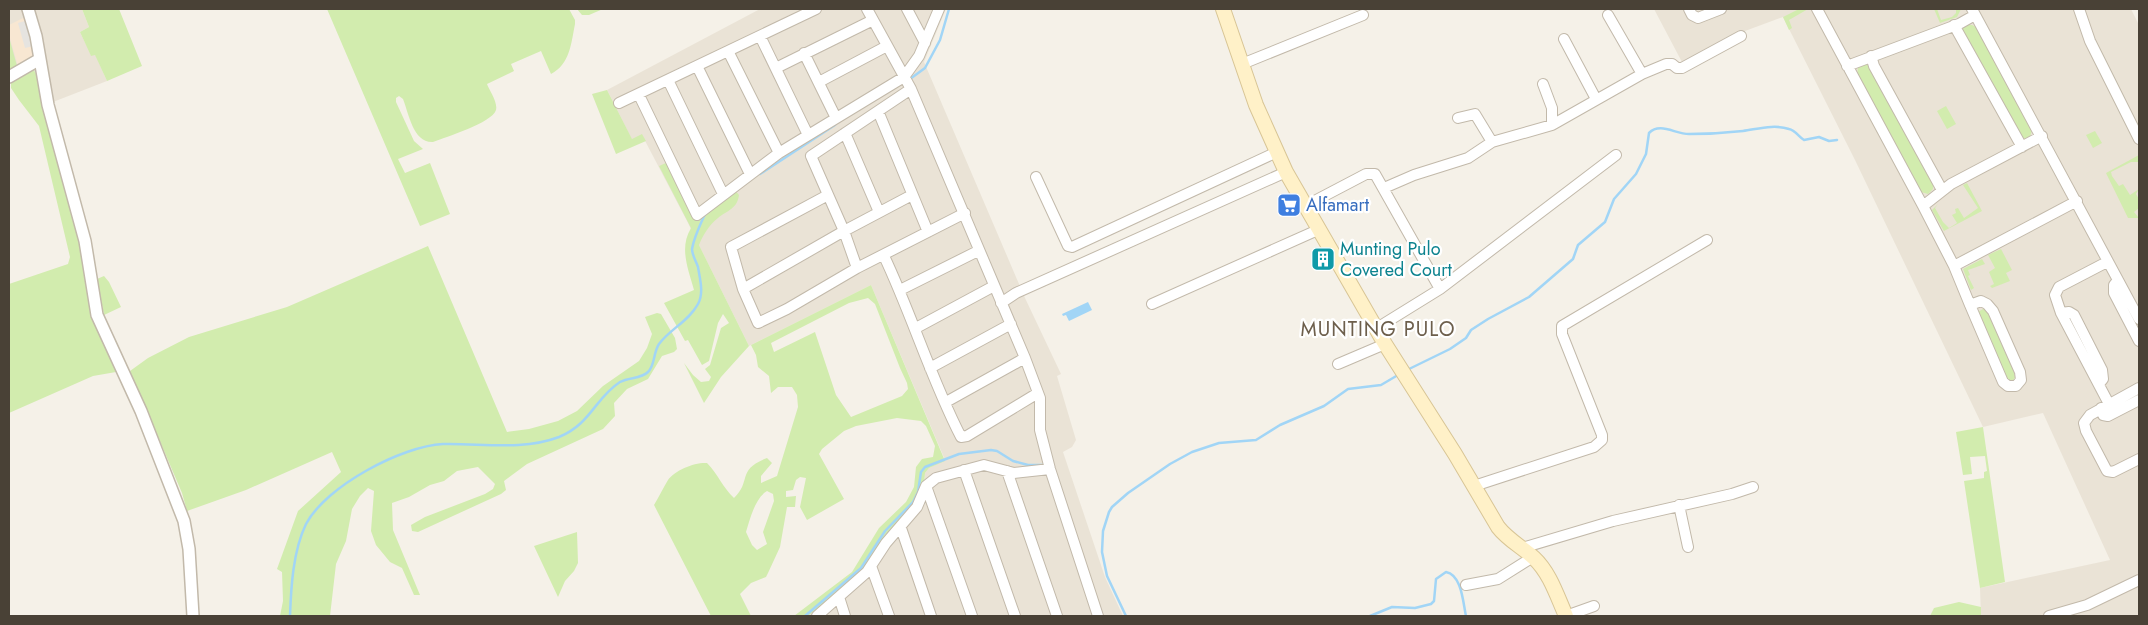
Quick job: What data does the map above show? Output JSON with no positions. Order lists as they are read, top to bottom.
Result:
{
  "districts": ["MUNTING PULO"],
  "places": {
    "supermarket": ["Alfamart"],
    "building": ["Munting Pulo Covered Court"]
  }
}
